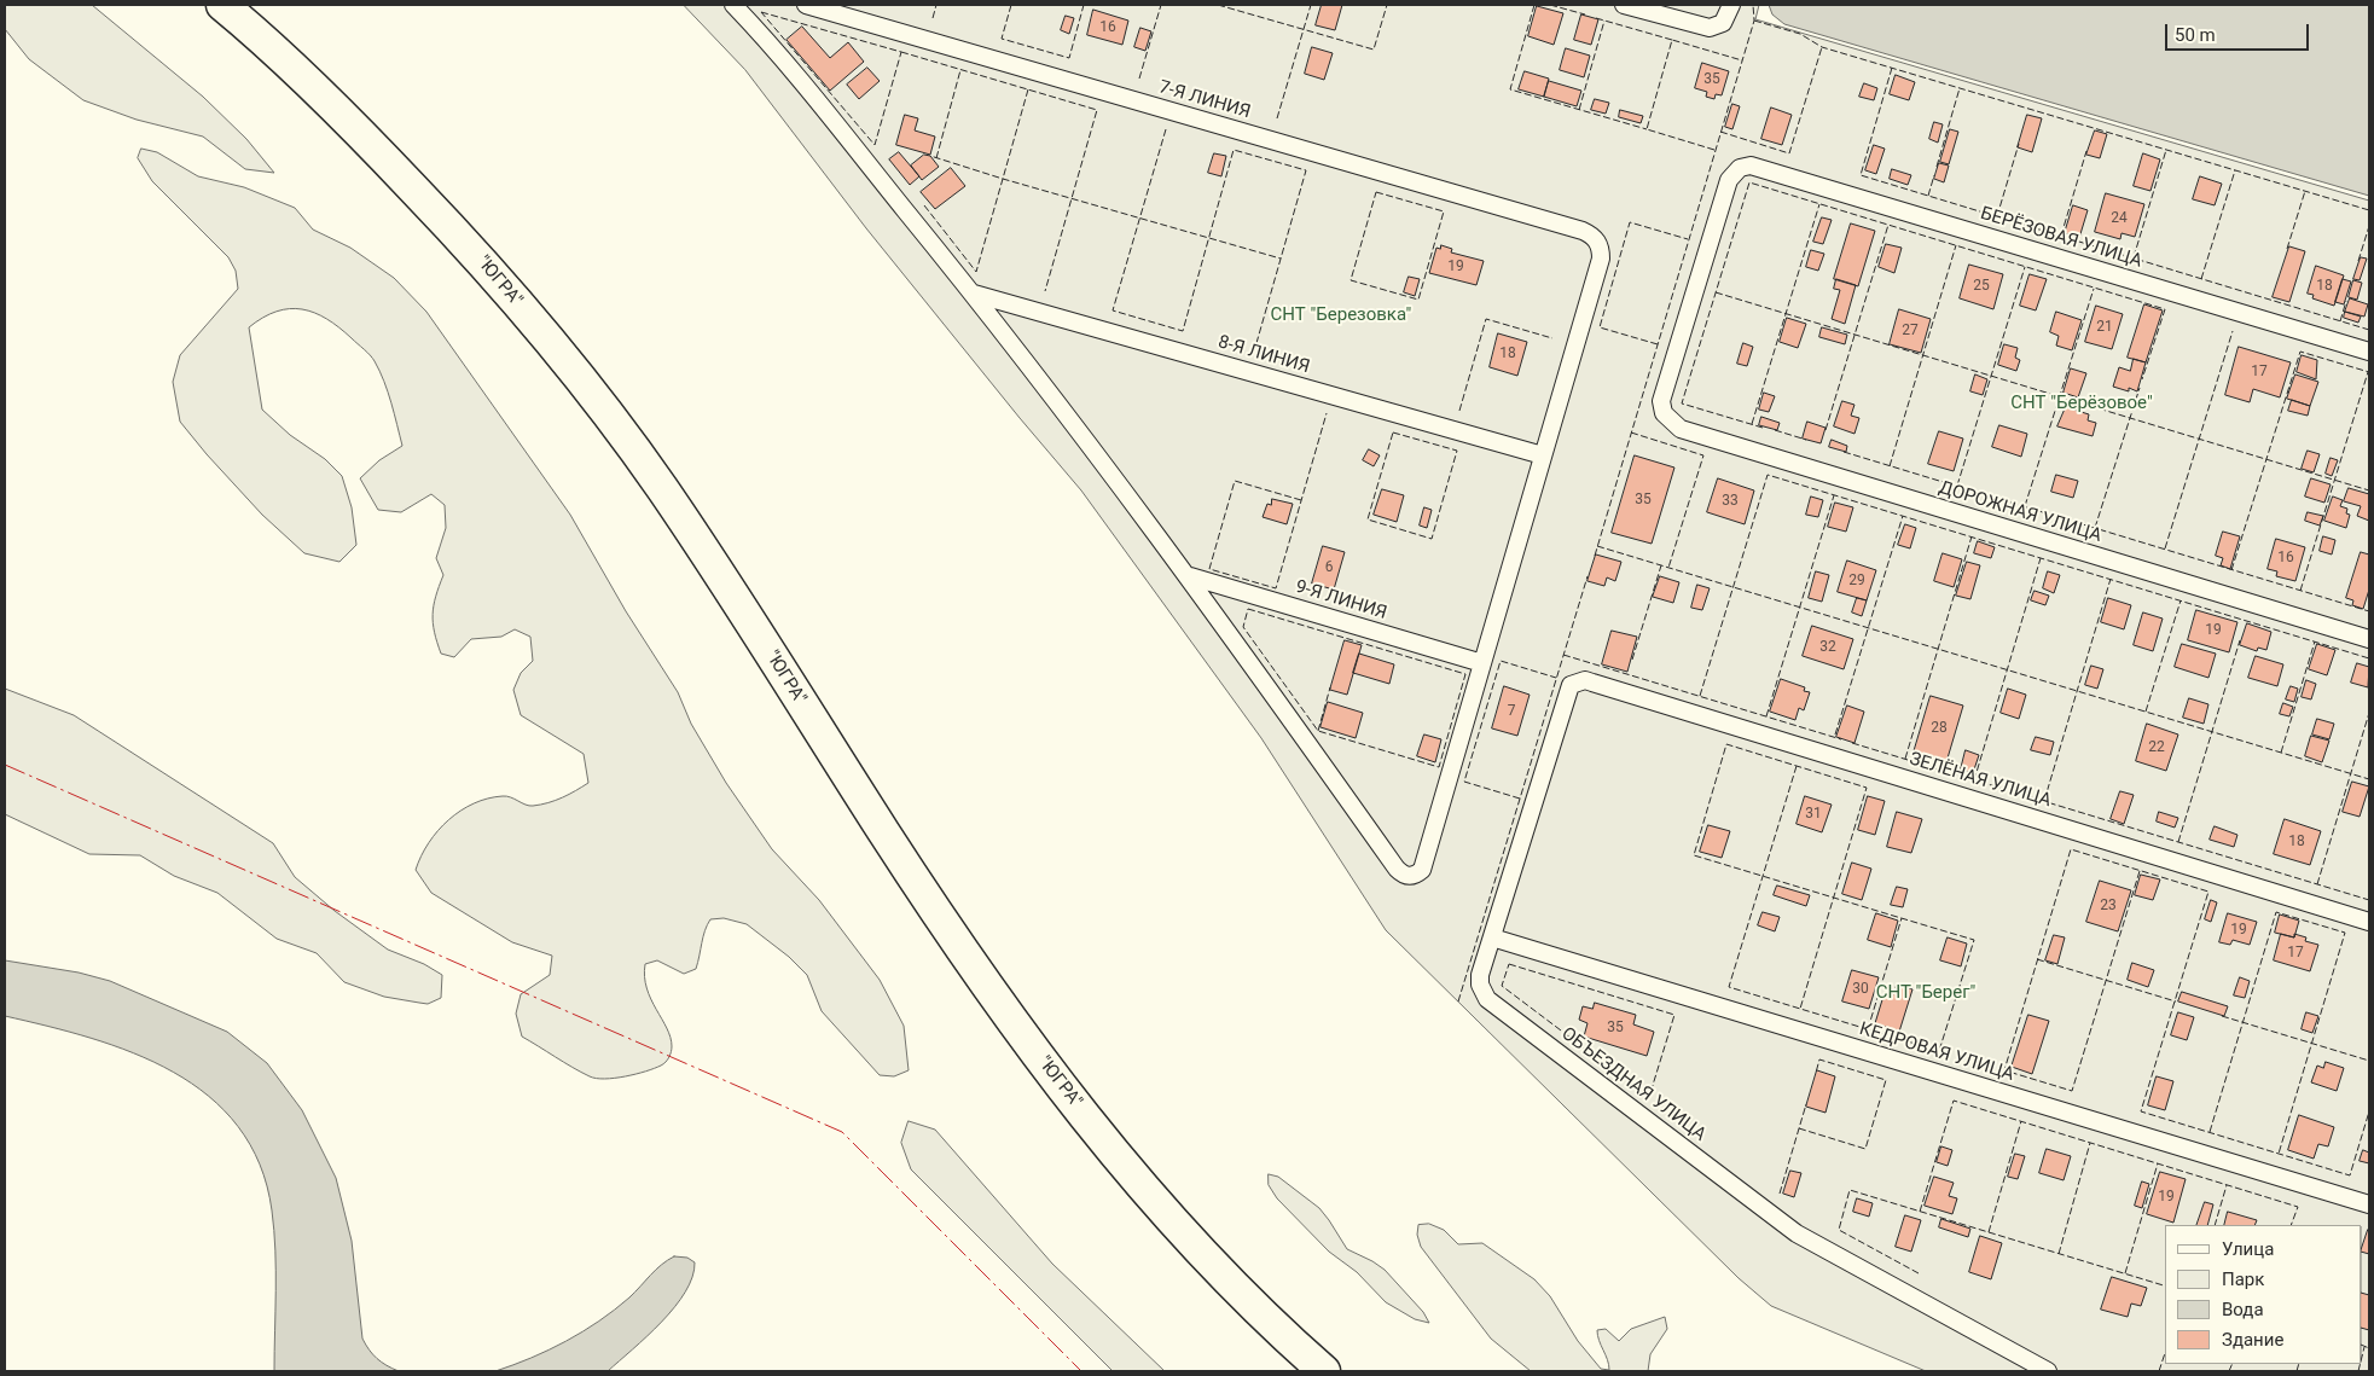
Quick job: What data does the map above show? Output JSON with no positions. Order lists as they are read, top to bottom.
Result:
{
  "streets": {
    "highway": ["\"ЮГРА\""],
    "street": [
      "7-Я ЛИНИЯ",
      "БЕРЁЗОВАЯ УЛИЦА",
      "8-Я ЛИНИЯ",
      "ДОРОЖНАЯ УЛИЦА",
      "9-Я ЛИНИЯ",
      "ЗЕЛЁНАЯ УЛИЦА",
      "КЕДРОВАЯ УЛИЦА",
      "ОБЪЕЗДНАЯ УЛИЦА"
    ]
  },
  "crossings": [
    ["7-Я ЛИНИЯ", "8-Я ЛИНИЯ"],
    ["БЕРЁЗОВАЯ УЛИЦА", "ДОРОЖНАЯ УЛИЦА"],
    ["ЗЕЛЁНАЯ УЛИЦА", "ОБЪЕЗДНАЯ УЛИЦА"],
    ["КЕДРОВАЯ УЛИЦА", "ОБЪЕЗДНАЯ УЛИЦА"]
  ],
  "parks": ["СНТ \"Березовка\"", "СНТ \"Берёзовое\"", "СНТ \"Берег\""],
  "house_numbers": [
    "16",
    "35",
    "24",
    "19",
    "25",
    "18",
    "21",
    "27",
    "18",
    "17",
    "35",
    "33",
    "16",
    "6",
    "29",
    "19",
    "32",
    "7",
    "28",
    "22",
    "31",
    "18",
    "23",
    "19",
    "17",
    "30",
    "35",
    "19"
  ],
  "legend": [
    "Улица",
    "Парк",
    "Вода",
    "Здание"
  ],
  "scale_bar": "50 m"
}
